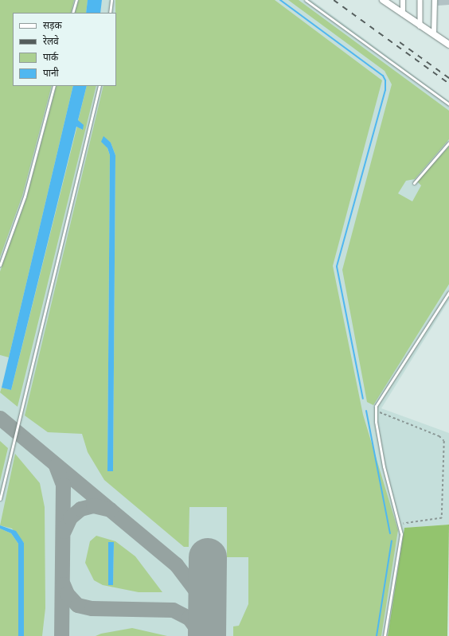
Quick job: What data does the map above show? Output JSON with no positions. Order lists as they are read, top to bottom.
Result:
{
  "legend": [
    "सड़क",
    "रेलवे",
    "पार्क",
    "पानी"
  ]
}
